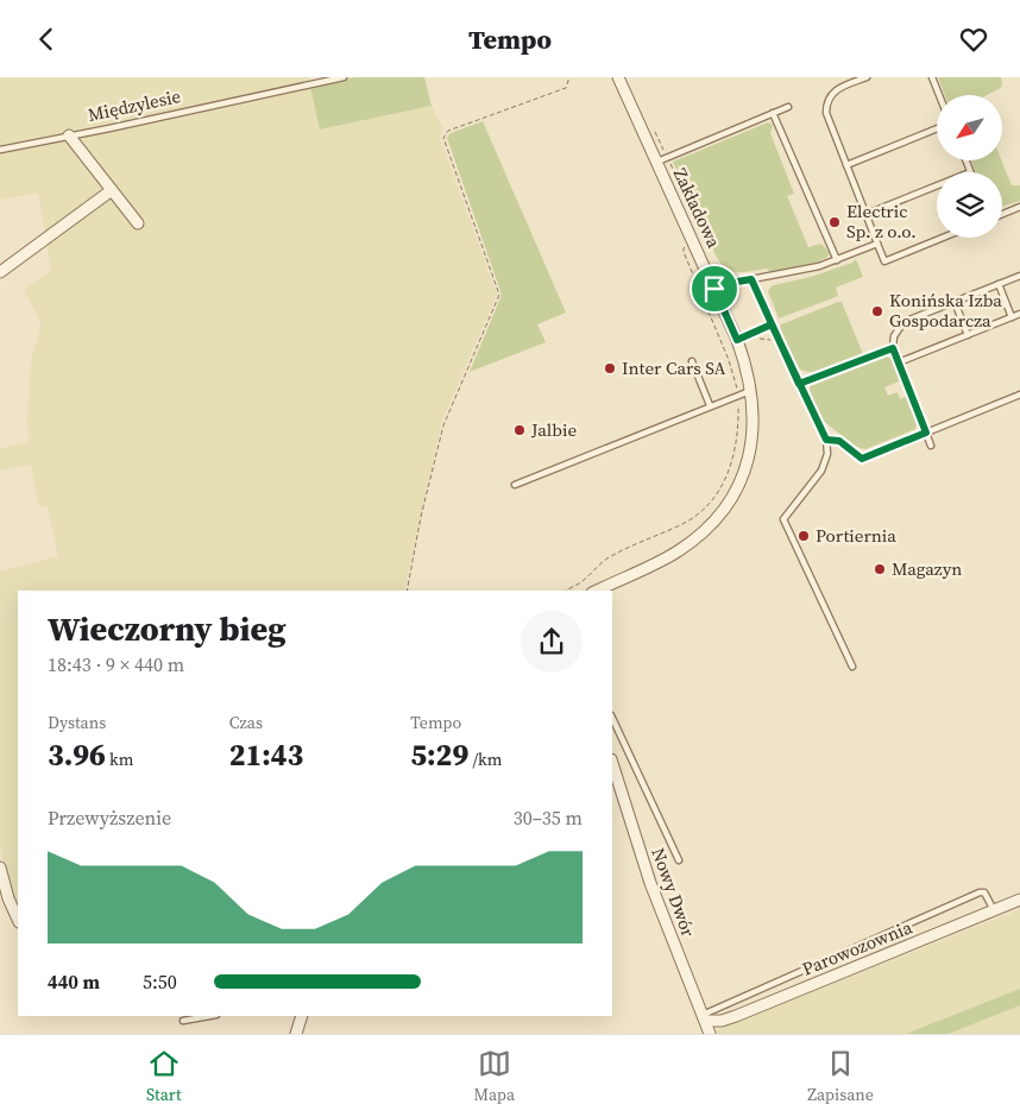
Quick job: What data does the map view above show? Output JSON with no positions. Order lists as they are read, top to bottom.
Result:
{
  "streets": {
    "street": ["Zakładowa", "Nowy Dwór", "Parowozownia"],
    "lane": ["Międzylesie"]
  },
  "crossings": [
    ["Nowy Dwór", "Parowozownia"]
  ],
  "places": [
    "Electric Sp. z o.o.",
    "Konińska Izba Gospodarcza",
    "Inter Cars SA",
    "Jalbie",
    "Portiernia",
    "Magazyn"
  ],
  "north": "bottom left",
  "page": {
    "header": "Tempo",
    "heading": ["Wieczorny bieg", "18:43 · 9 × 440 m"],
    "stats": [
      ["Dystans", "3.96 km"],
      ["Czas", "21:43"],
      ["Tempo", "5:29 /km"]
    ],
    "chart": ["Przewyższenie", "30–35 m"],
    "list": [
      {
        "name": "440 m",
        "note": "5:50"
      }
    ],
    "tabs": ["Start", "Mapa", "Zapisane"]
  }
}
